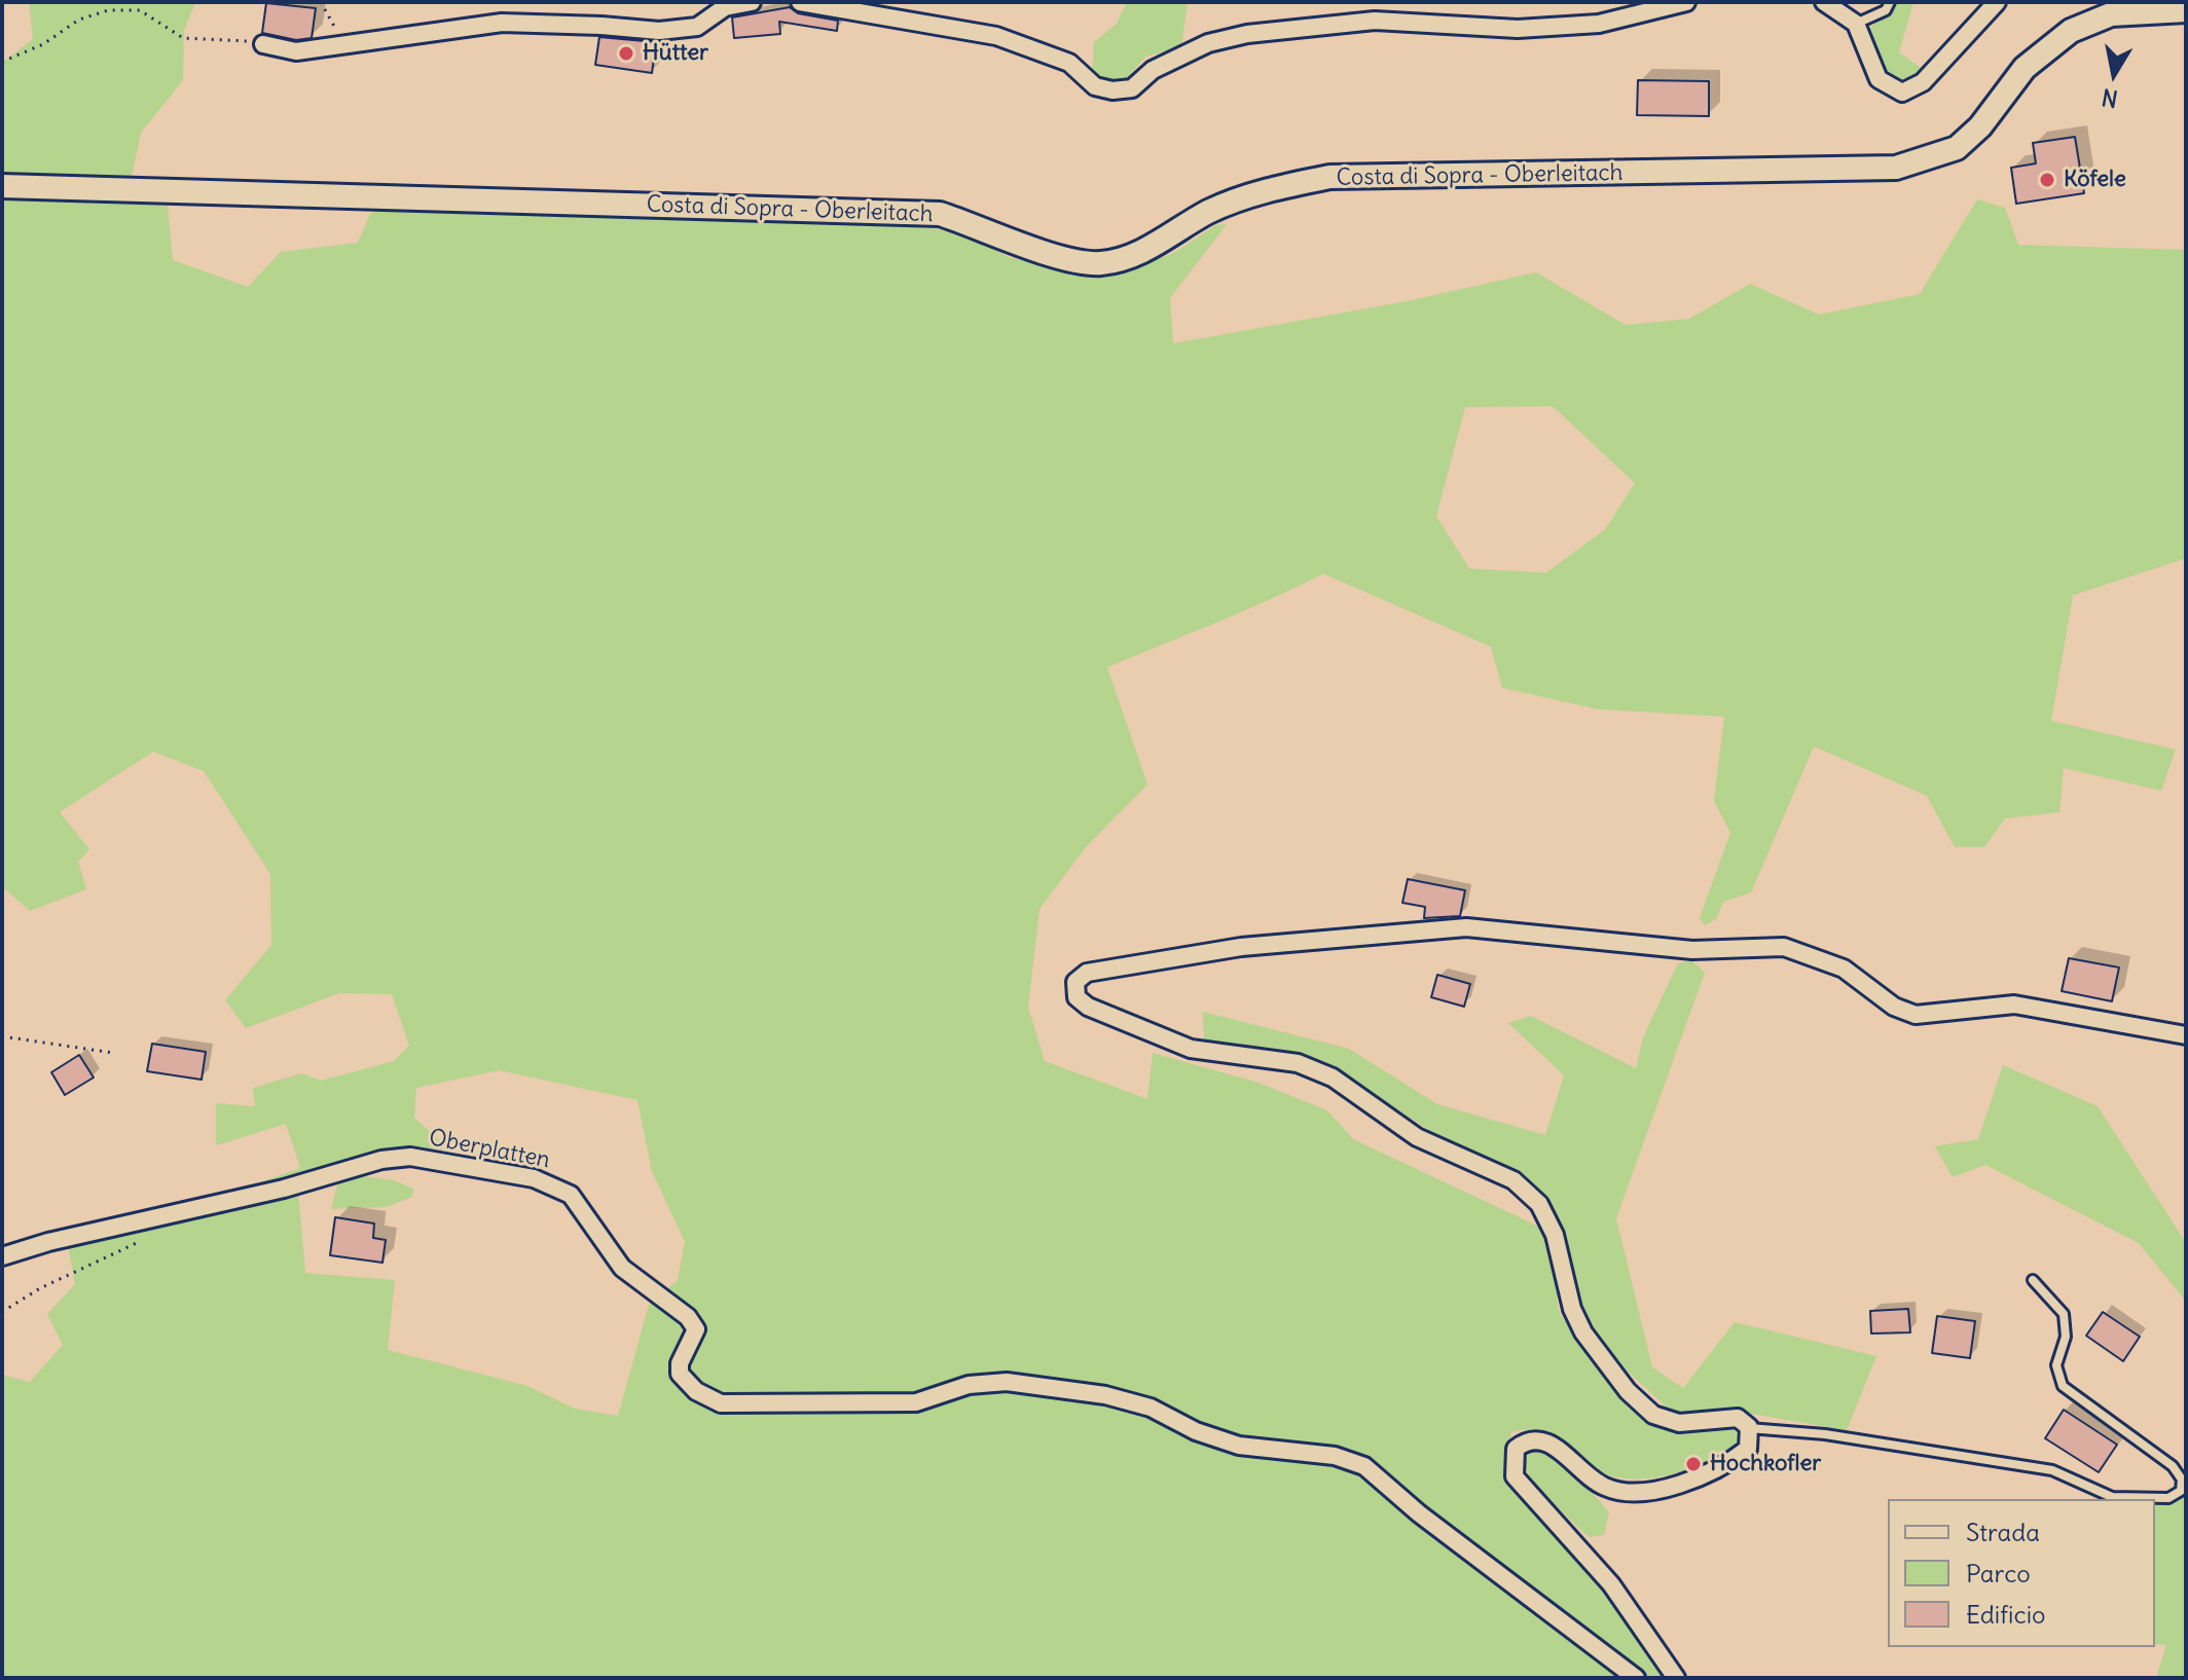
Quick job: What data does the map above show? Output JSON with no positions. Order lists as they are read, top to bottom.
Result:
{
  "streets": {
    "main road": ["Costa di Sopra - Oberleitach"],
    "street": ["Oberplatten"]
  },
  "places": ["Hütter", "Köfele", "Hochkofler"],
  "legend": ["Strada", "Parco", "Edificio"],
  "north": "bottom"
}
